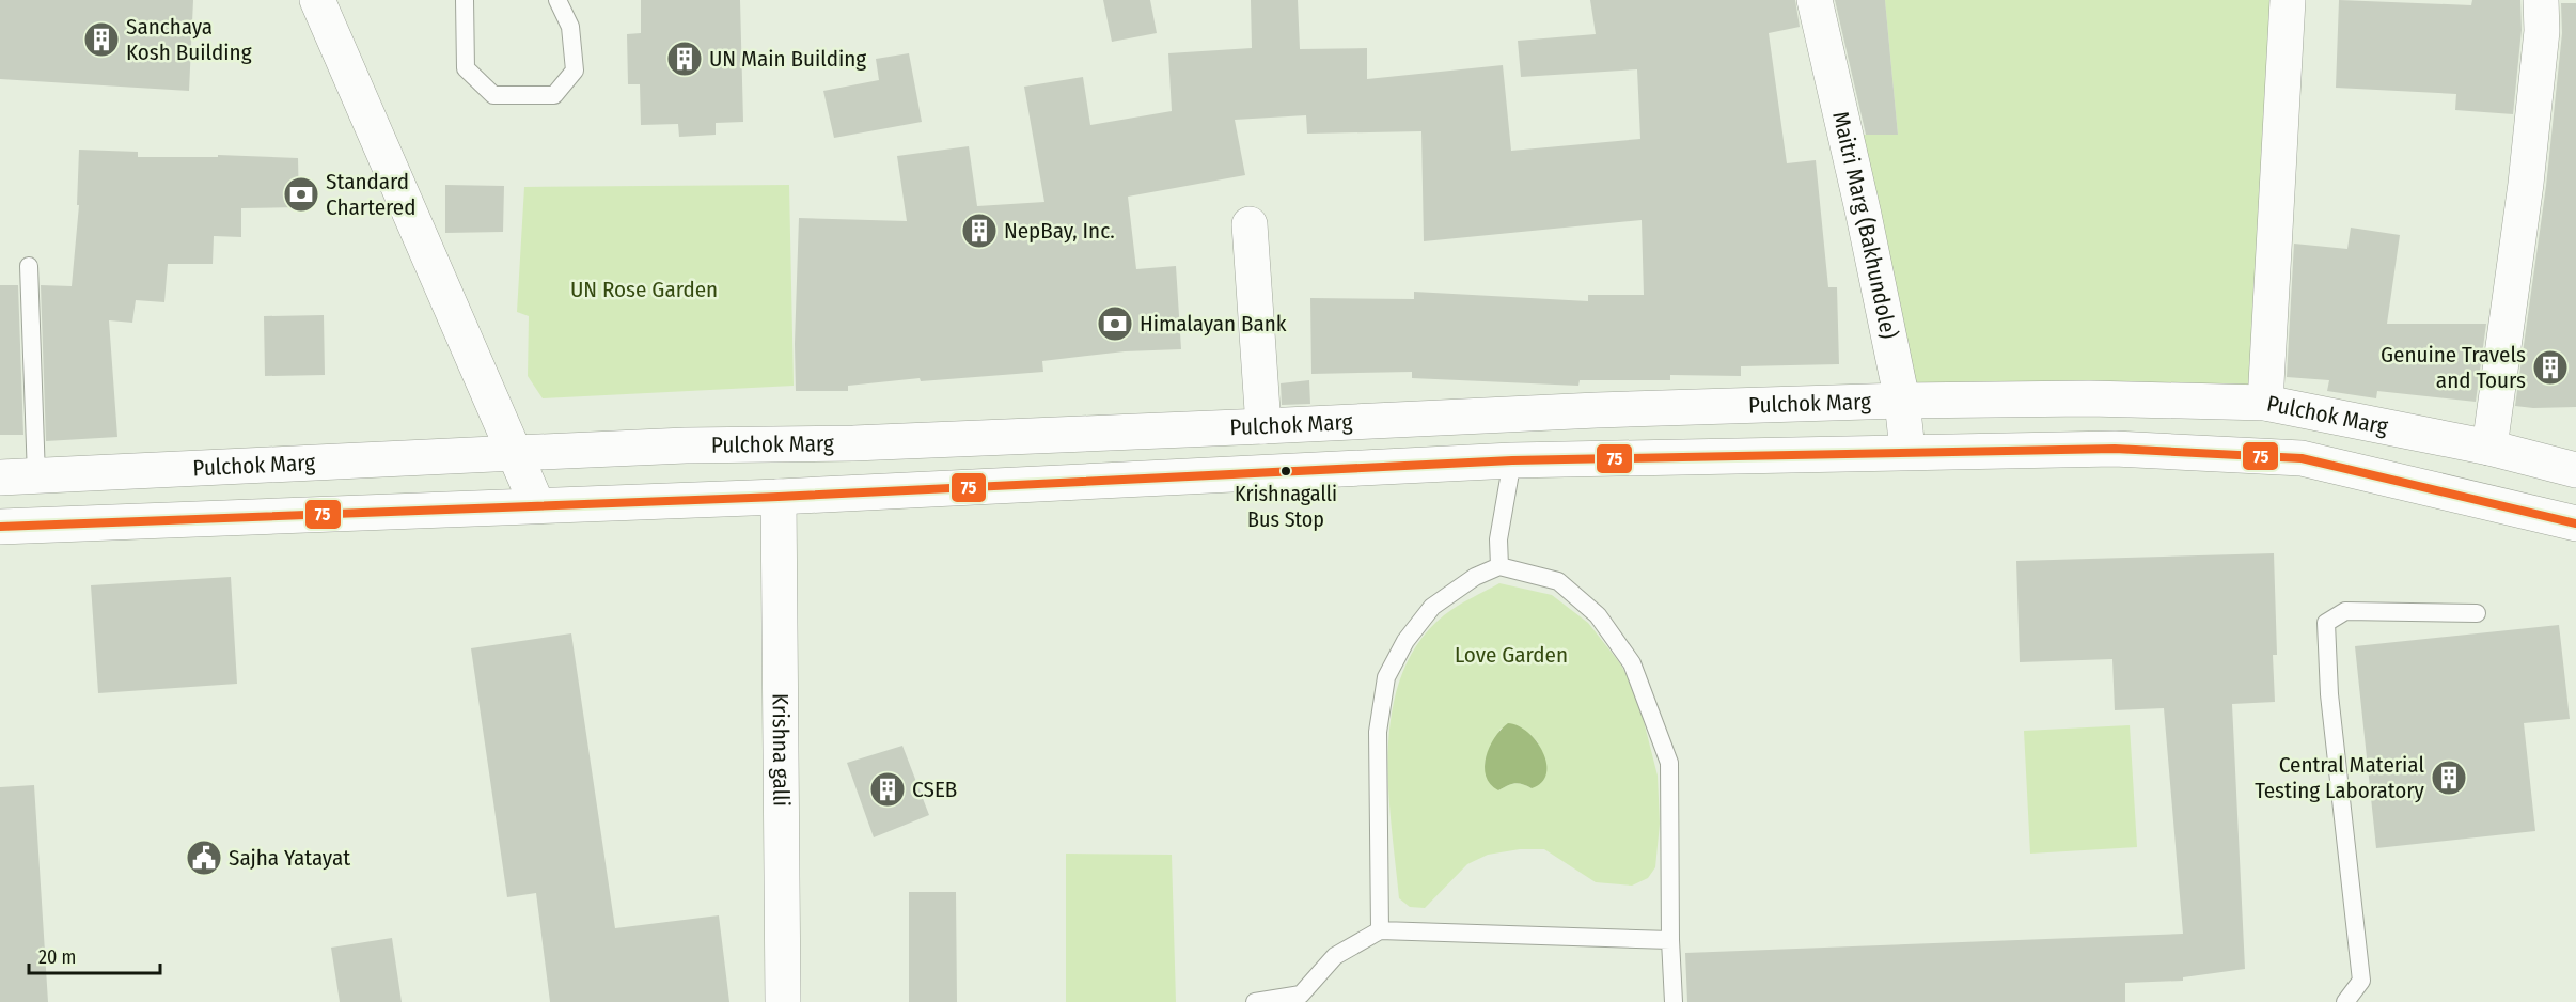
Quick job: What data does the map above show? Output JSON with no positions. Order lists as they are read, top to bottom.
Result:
{
  "streets": {
    "main road": ["Maitri Marg (Bakhundole)", "Pulchok Marg", "Krishna galli"]
  },
  "crossings": [
    ["Maitri Marg (Bakhundole)", "Pulchok Marg"],
    ["Pulchok Marg", "Krishna galli"]
  ],
  "parks": ["UN Rose Garden", "Love Garden"],
  "places": {
    "building": [
      "Sanchaya Kosh Building",
      "UN Main Building",
      "NepBay, Inc.",
      "Genuine Travels and Tours",
      "Central Material Testing Laboratory",
      "CSEB"
    ],
    "bank": ["Standard Chartered", "Himalayan Bank"],
    "other": ["Krishnagalli Bus Stop"],
    "public building": ["Sajha Yatayat"]
  },
  "lines": ["transit line 75"],
  "scale_bar": "20 m"
}
